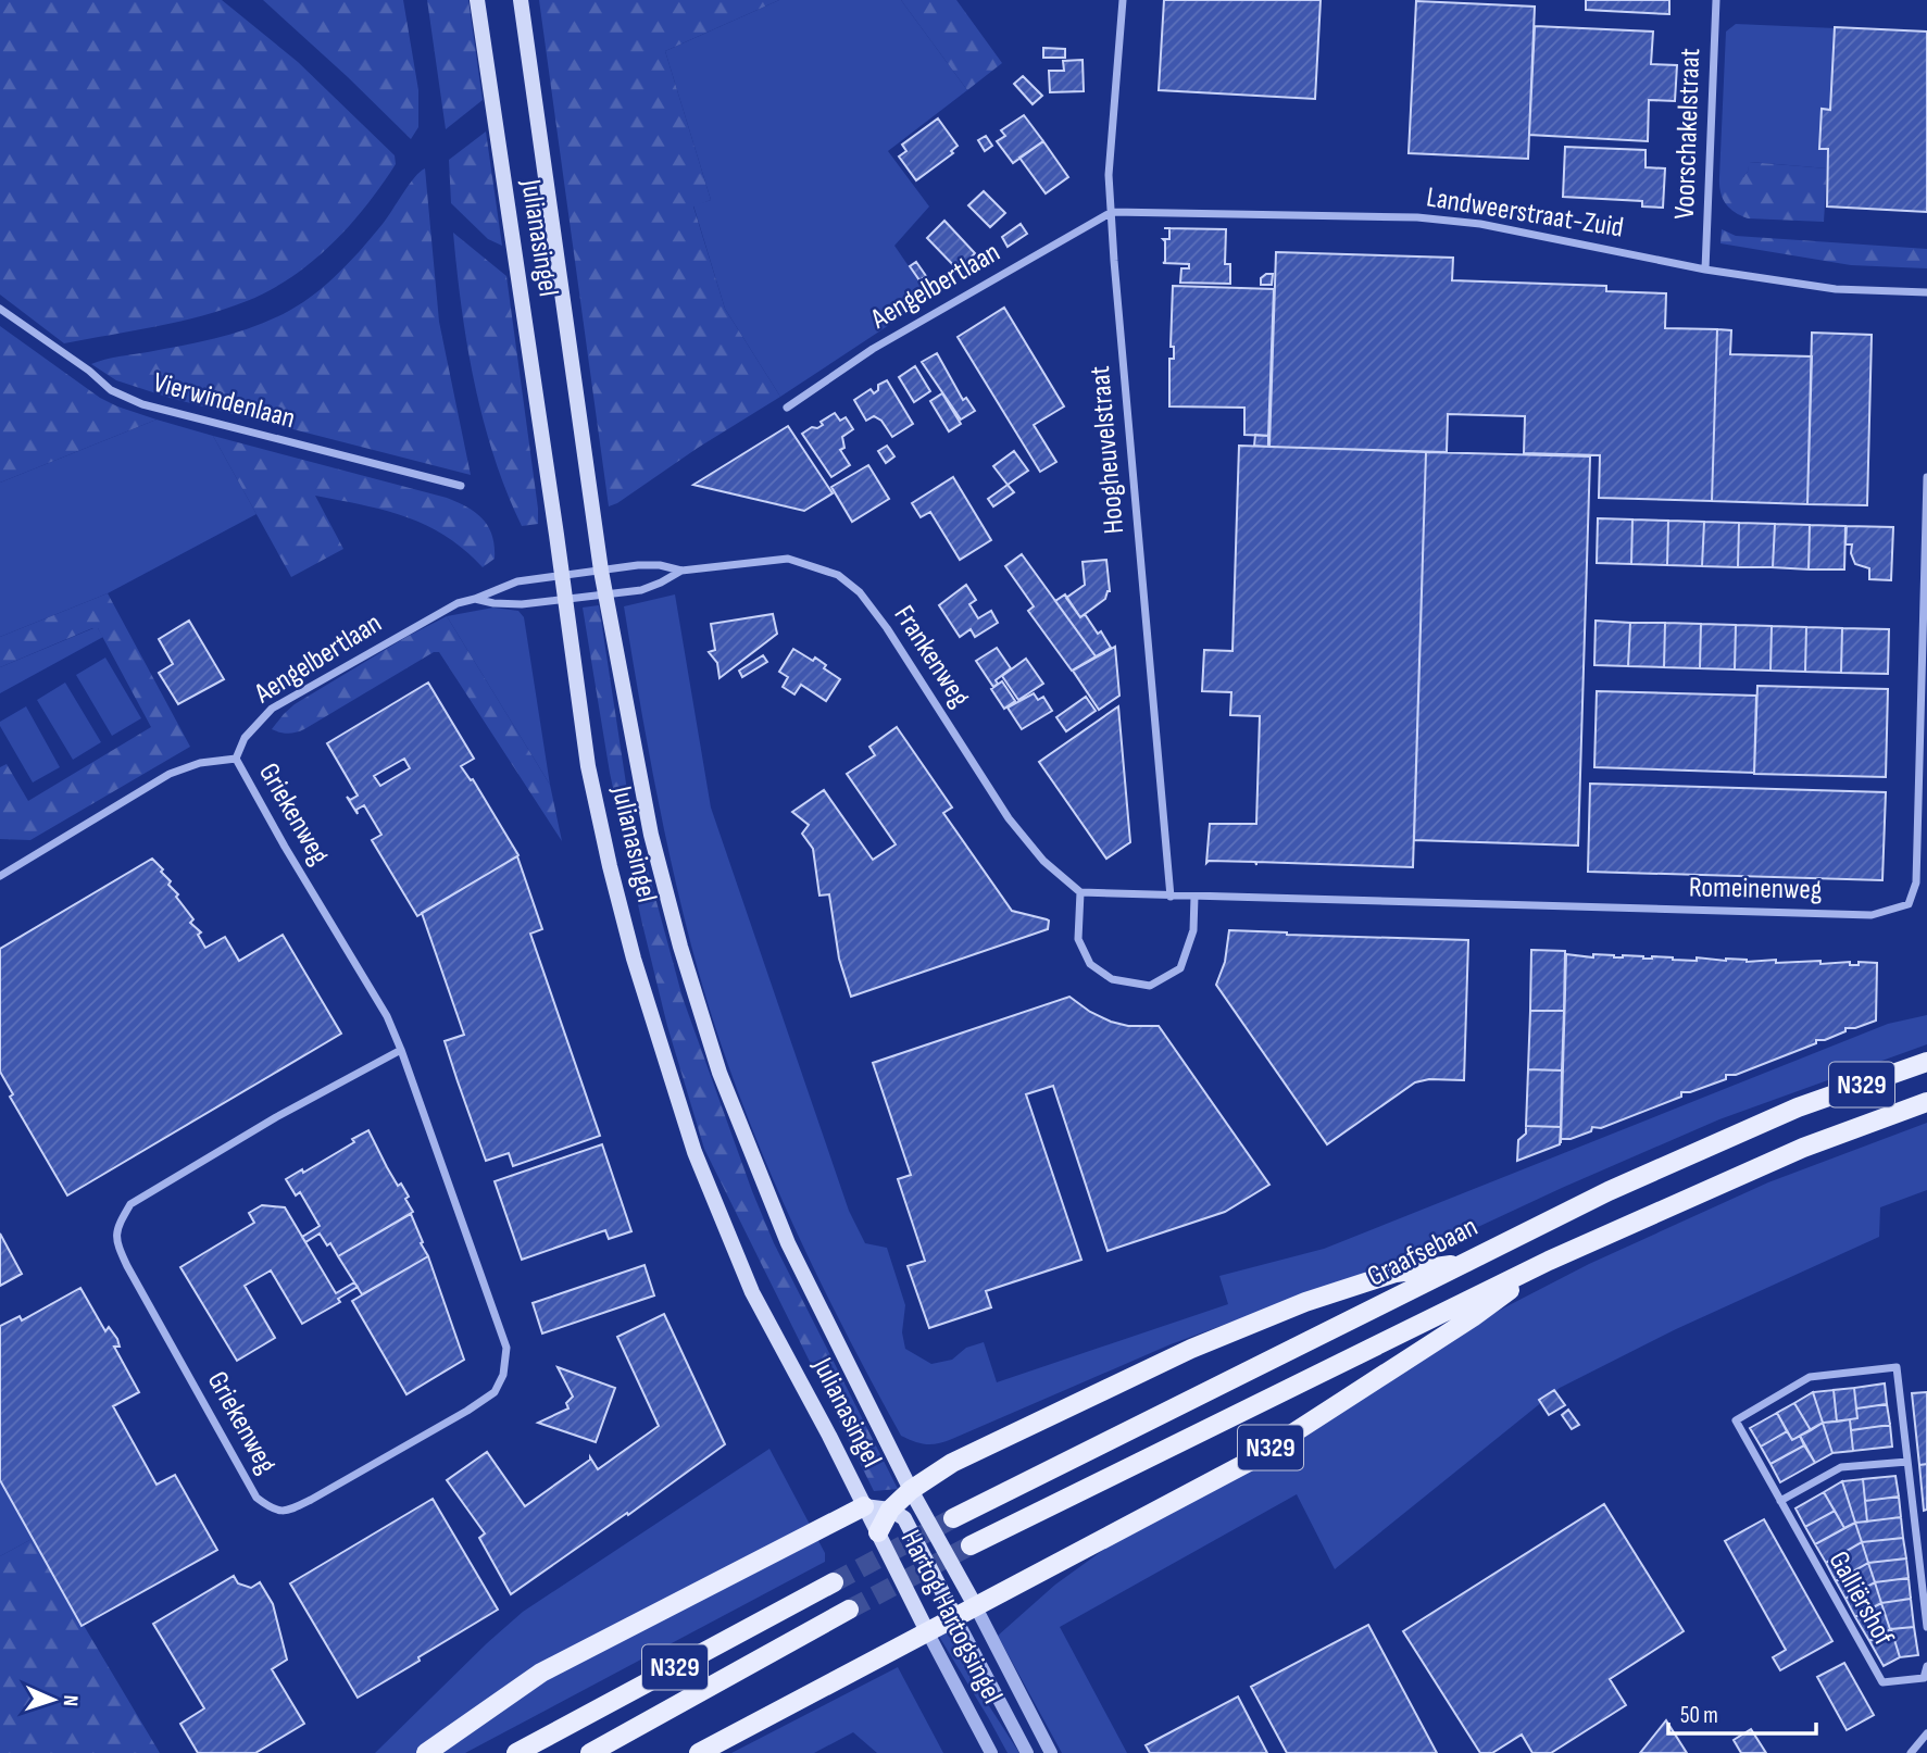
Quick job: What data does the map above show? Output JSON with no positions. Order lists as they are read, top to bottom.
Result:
{
  "streets": {
    "main road": [
      "Julianasingel",
      "N329",
      "Graafsebaan",
      "Hartog Hartogsingel"
    ],
    "street": [
      "Voorschakelstraat",
      "Landweerstraat-Zuid",
      "Aengelbertlaan",
      "Vierwindenlaan",
      "Hoogheuvelstraat",
      "Frankenweg",
      "Griekenweg",
      "Romeinenweg",
      "Galliërshof"
    ]
  },
  "crossings": [
    ["Voorschakelstraat", "Landweerstraat-Zuid"],
    ["Landweerstraat-Zuid", "Aengelbertlaan"],
    ["Landweerstraat-Zuid", "Hoogheuvelstraat"],
    ["Julianasingel", "Aengelbertlaan"],
    ["Julianasingel", "Frankenweg"],
    ["Julianasingel", "N329"],
    ["Julianasingel", "Hartog Hartogsingel"],
    ["Aengelbertlaan", "Hoogheuvelstraat"],
    ["Aengelbertlaan", "Frankenweg"],
    ["Aengelbertlaan", "Griekenweg"],
    ["Hoogheuvelstraat", "Romeinenweg"],
    ["N329", "Graafsebaan"],
    ["N329", "Hartog Hartogsingel"]
  ],
  "scale_bar": "50 m",
  "north": "right"
}
